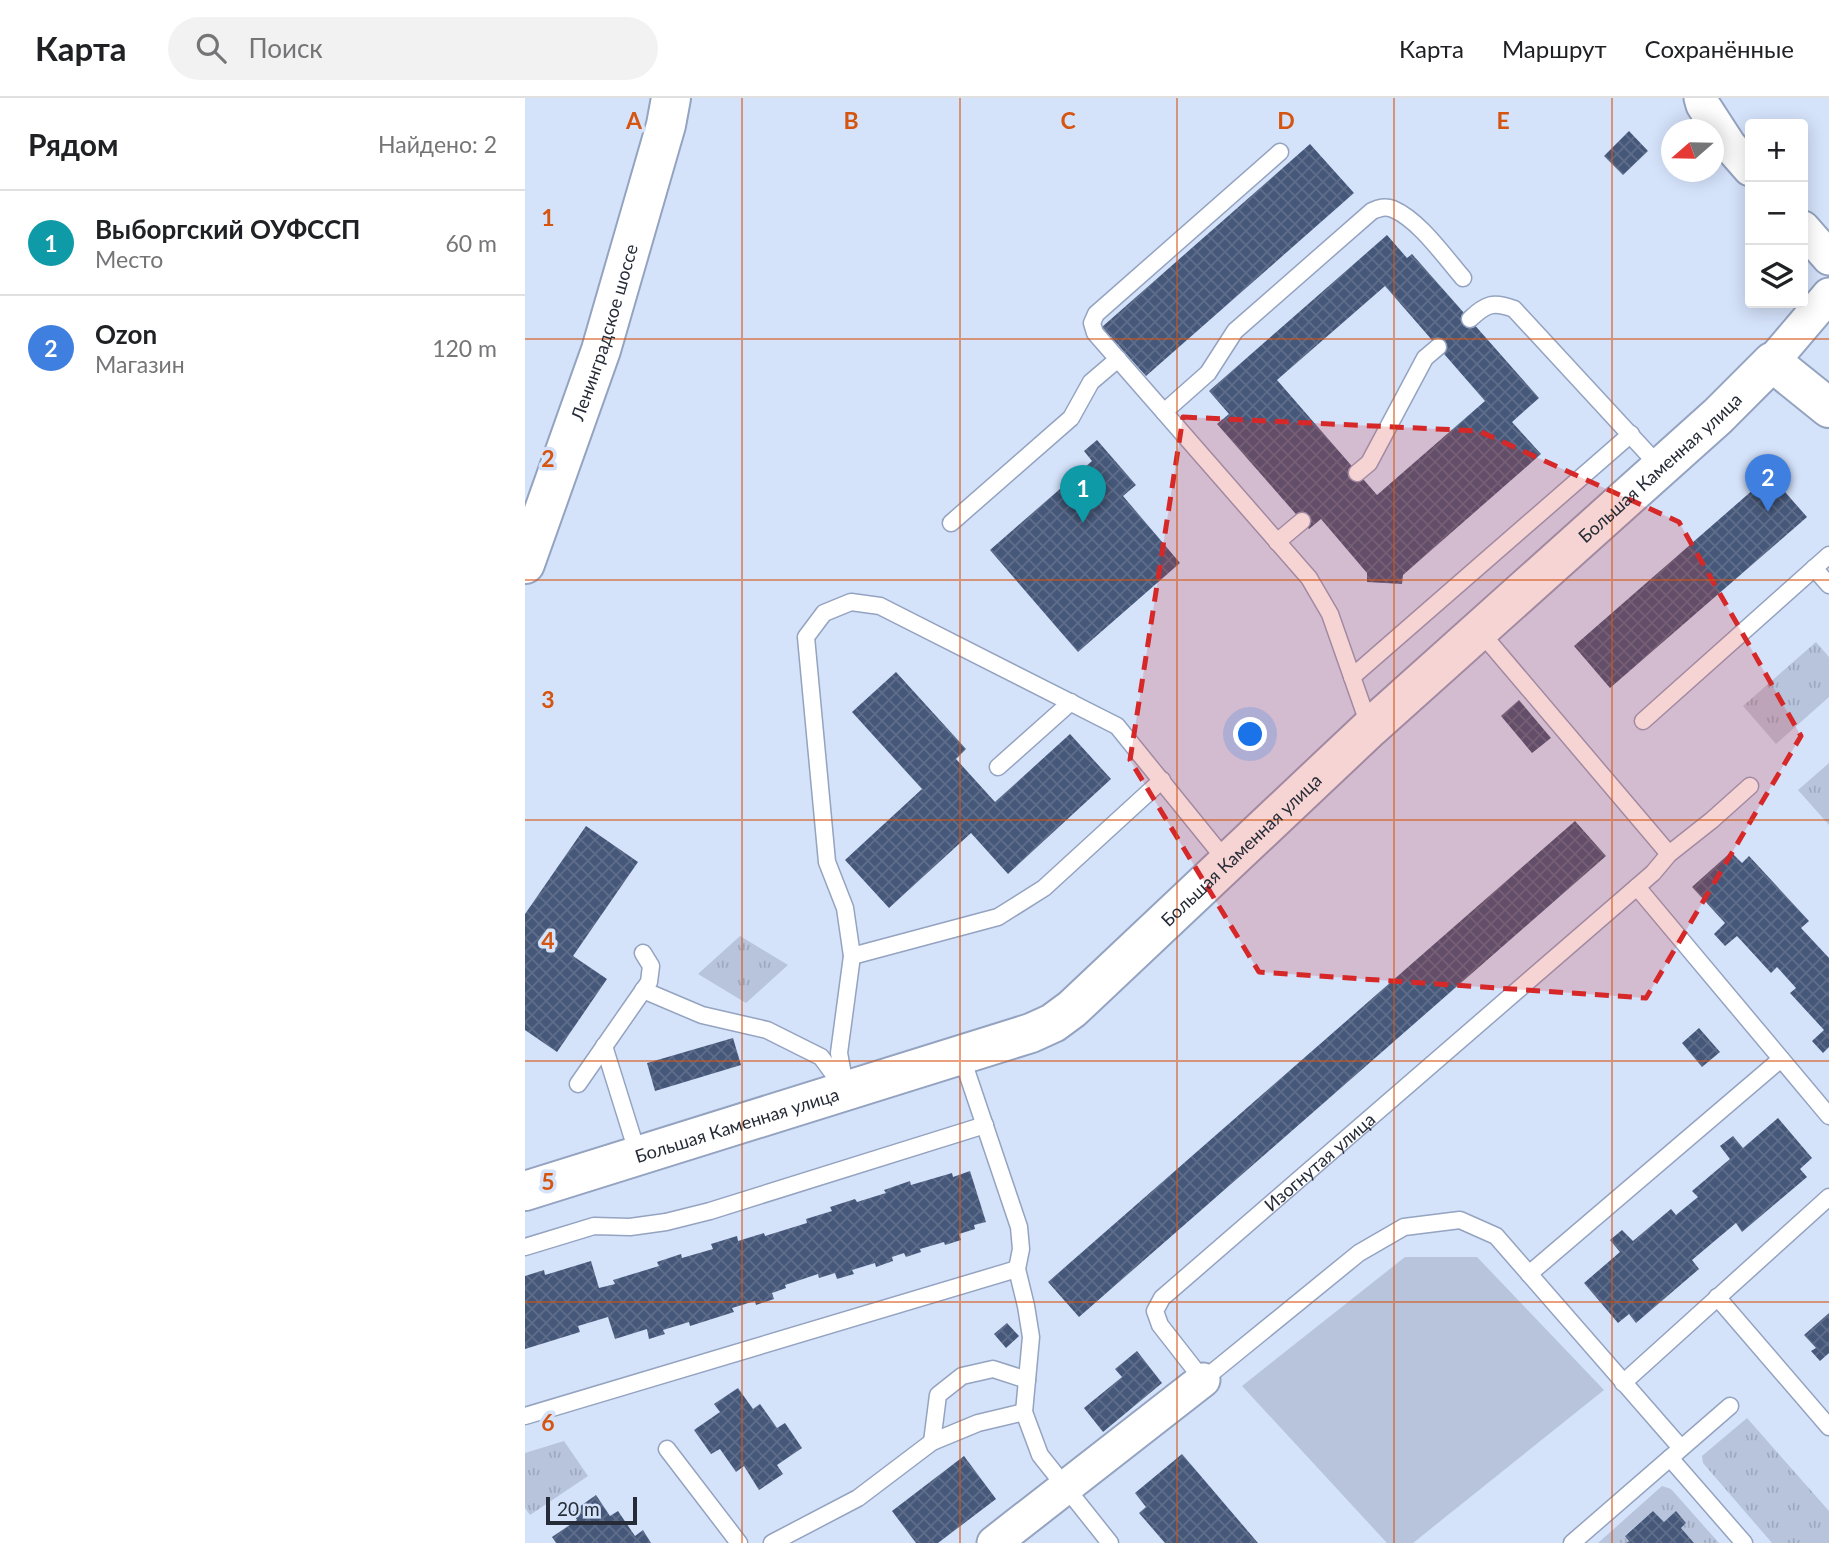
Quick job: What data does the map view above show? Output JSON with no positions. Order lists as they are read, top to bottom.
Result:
{
  "streets": {
    "street": ["Ленинградское шоссе", "Большая Каменная улица"],
    "lane": ["Изогнутая улица"]
  },
  "scale_bar": "20 m",
  "north": "left",
  "page": {
    "header": "Карта",
    "search": "Поиск",
    "nav": ["Карта", "Маршрут", "Сохранённые"],
    "heading": ["Рядом", "Найдено: 2"],
    "map_buttons": ["+", "−"],
    "list": [
      {
        "mark": "1",
        "name": "Выборгский ОУФССП",
        "note": "Место",
        "value": "60 m"
      },
      {
        "mark": "2",
        "name": "Ozon",
        "note": "Магазин",
        "value": "120 m"
      }
    ],
    "pins": ["2", "1"],
    "scale": "20 m"
  },
  "grid": {
    "columns": [
      "A",
      "B",
      "C",
      "D",
      "E"
    ],
    "rows": [
      "1",
      "2",
      "3",
      "4",
      "5",
      "6"
    ]
  }
}
